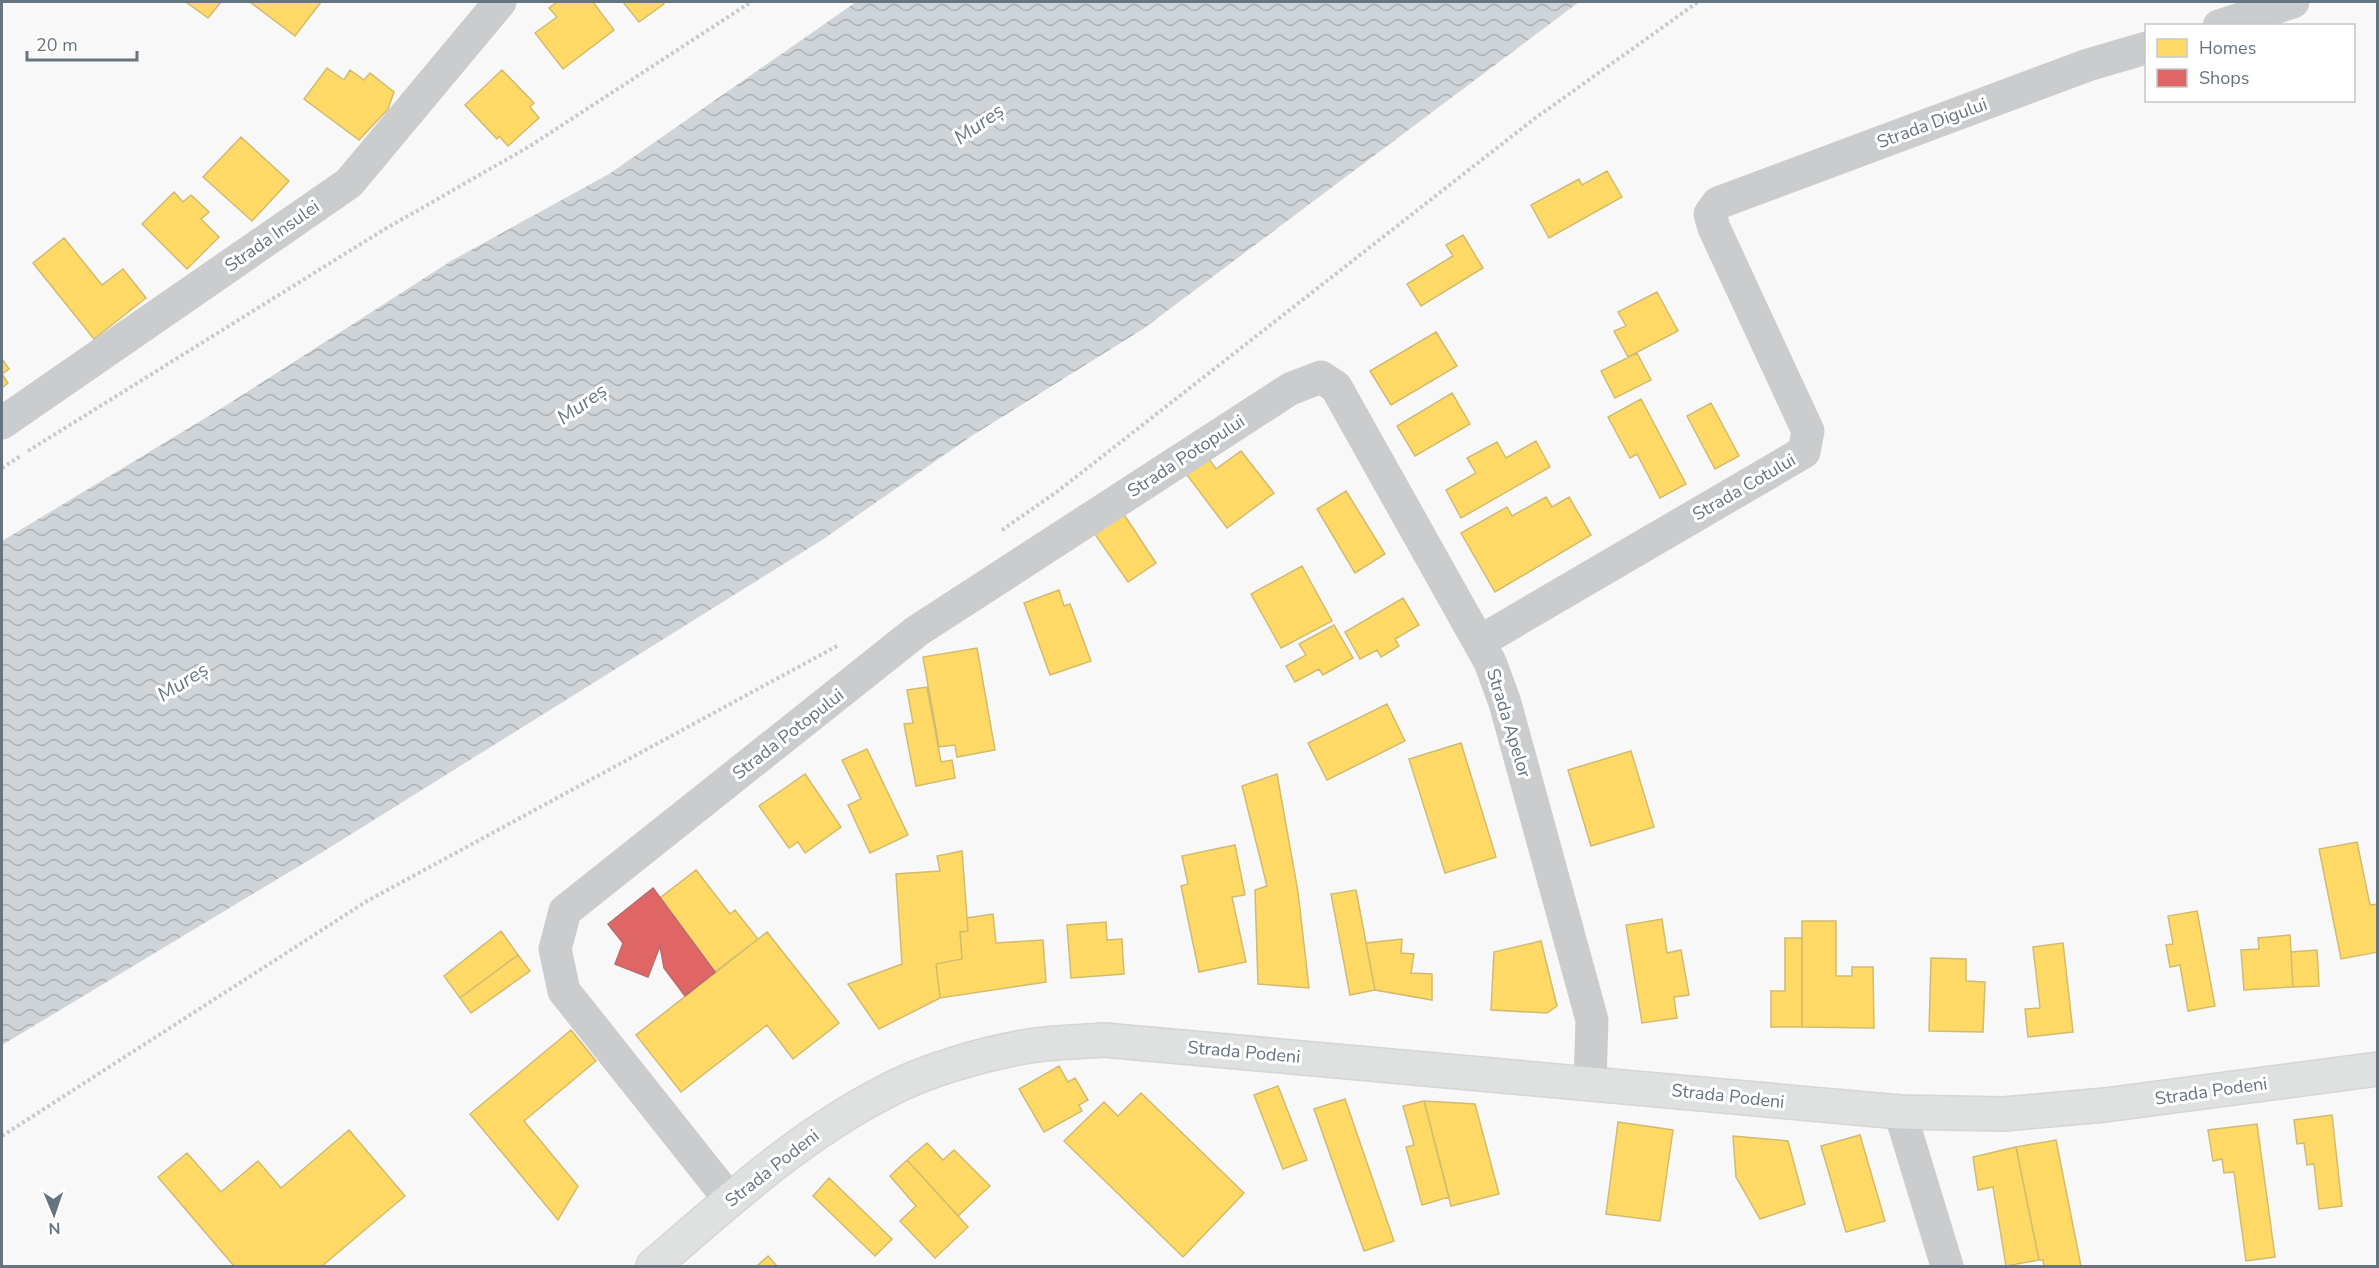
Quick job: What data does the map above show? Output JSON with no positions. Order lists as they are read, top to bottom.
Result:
{
  "streets": {
    "main road": ["Strada Podeni"],
    "street": [
      "Strada Digului",
      "Strada Insulei",
      "Strada Potopului",
      "Strada Cotului",
      "Strada Apelor"
    ]
  },
  "crossings": [
    ["Strada Digului", "Strada Cotului"],
    ["Strada Potopului", "Strada Apelor"],
    ["Strada Potopului", "Strada Podeni"],
    ["Strada Cotului", "Strada Apelor"],
    ["Strada Apelor", "Strada Podeni"]
  ],
  "water": ["Mureș"],
  "legend": ["Homes", "Shops"],
  "scale_bar": "20 m",
  "north": "bottom"
}
